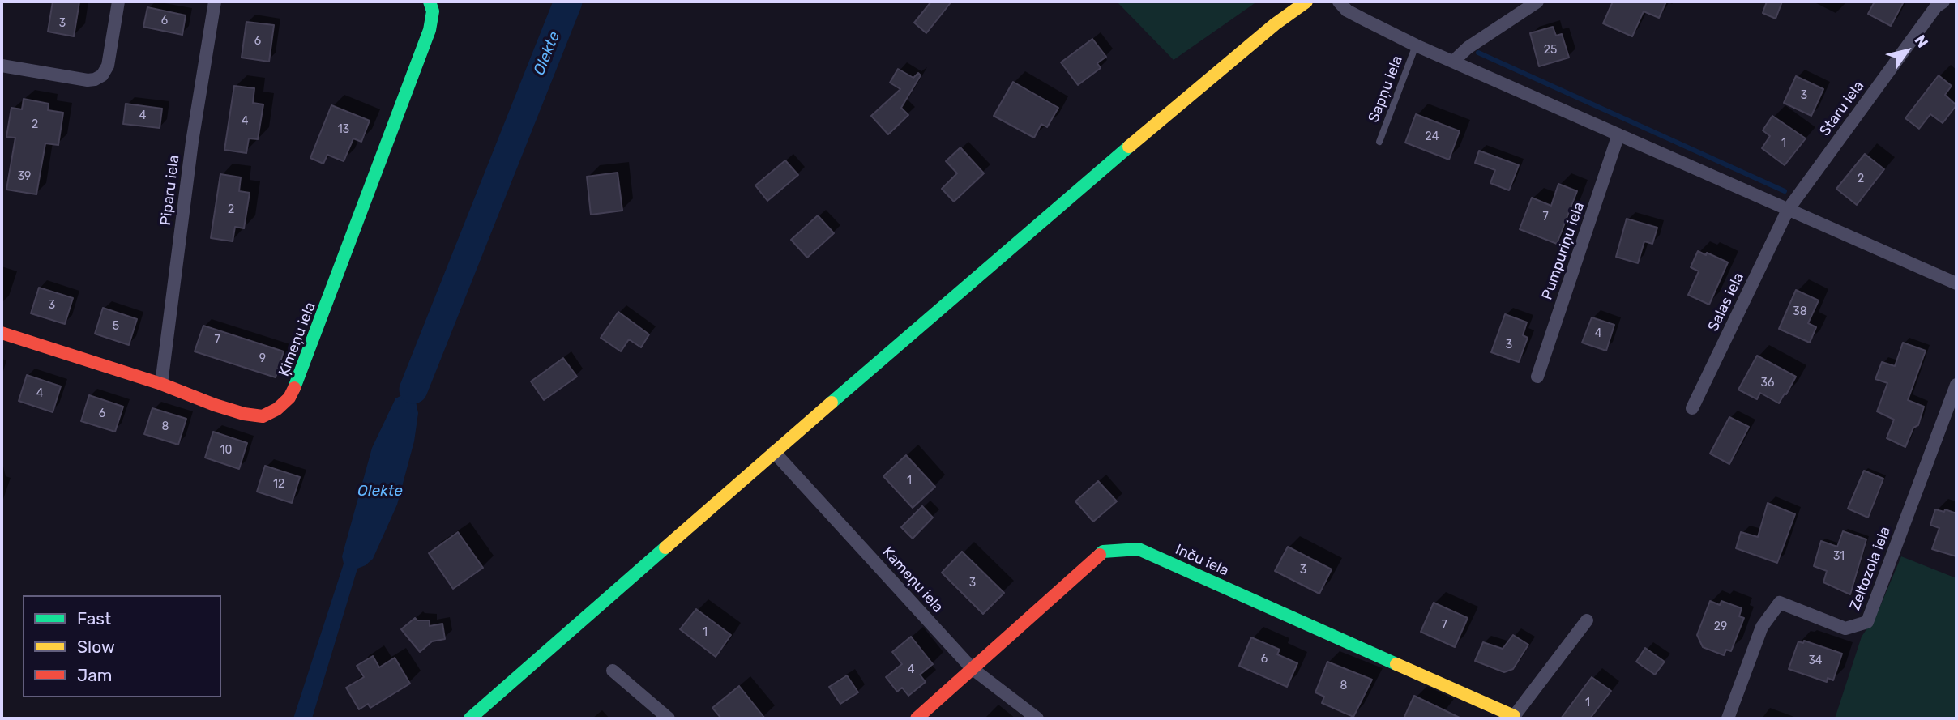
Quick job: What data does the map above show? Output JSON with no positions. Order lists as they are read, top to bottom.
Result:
{
  "streets": {
    "street": [
      "Staru iela",
      "Piparu iela",
      "Pumpuriņu iela",
      "Salas iela",
      "Ķimeņu iela",
      "Inču iela",
      "Zeltozola iela",
      "Kameņu iela"
    ],
    "lane": ["Sapņu iela"]
  },
  "crossings": [
    ["Staru iela", "Salas iela"],
    ["Piparu iela", "Ķimeņu iela"],
    ["Inču iela", "Kameņu iela"]
  ],
  "water": ["Olekte"],
  "house_numbers": [
    "6",
    "3",
    "6",
    "25",
    "3",
    "4",
    "4",
    "2",
    "13",
    "24",
    "1",
    "39",
    "2",
    "2",
    "7",
    "3",
    "38",
    "5",
    "4",
    "7",
    "3",
    "9",
    "36",
    "4",
    "6",
    "8",
    "10",
    "1",
    "12",
    "31",
    "3",
    "3",
    "7",
    "29",
    "1",
    "6",
    "34",
    "4",
    "8",
    "1"
  ],
  "legend": ["Fast", "Slow", "Jam"],
  "north": "top right"
}
